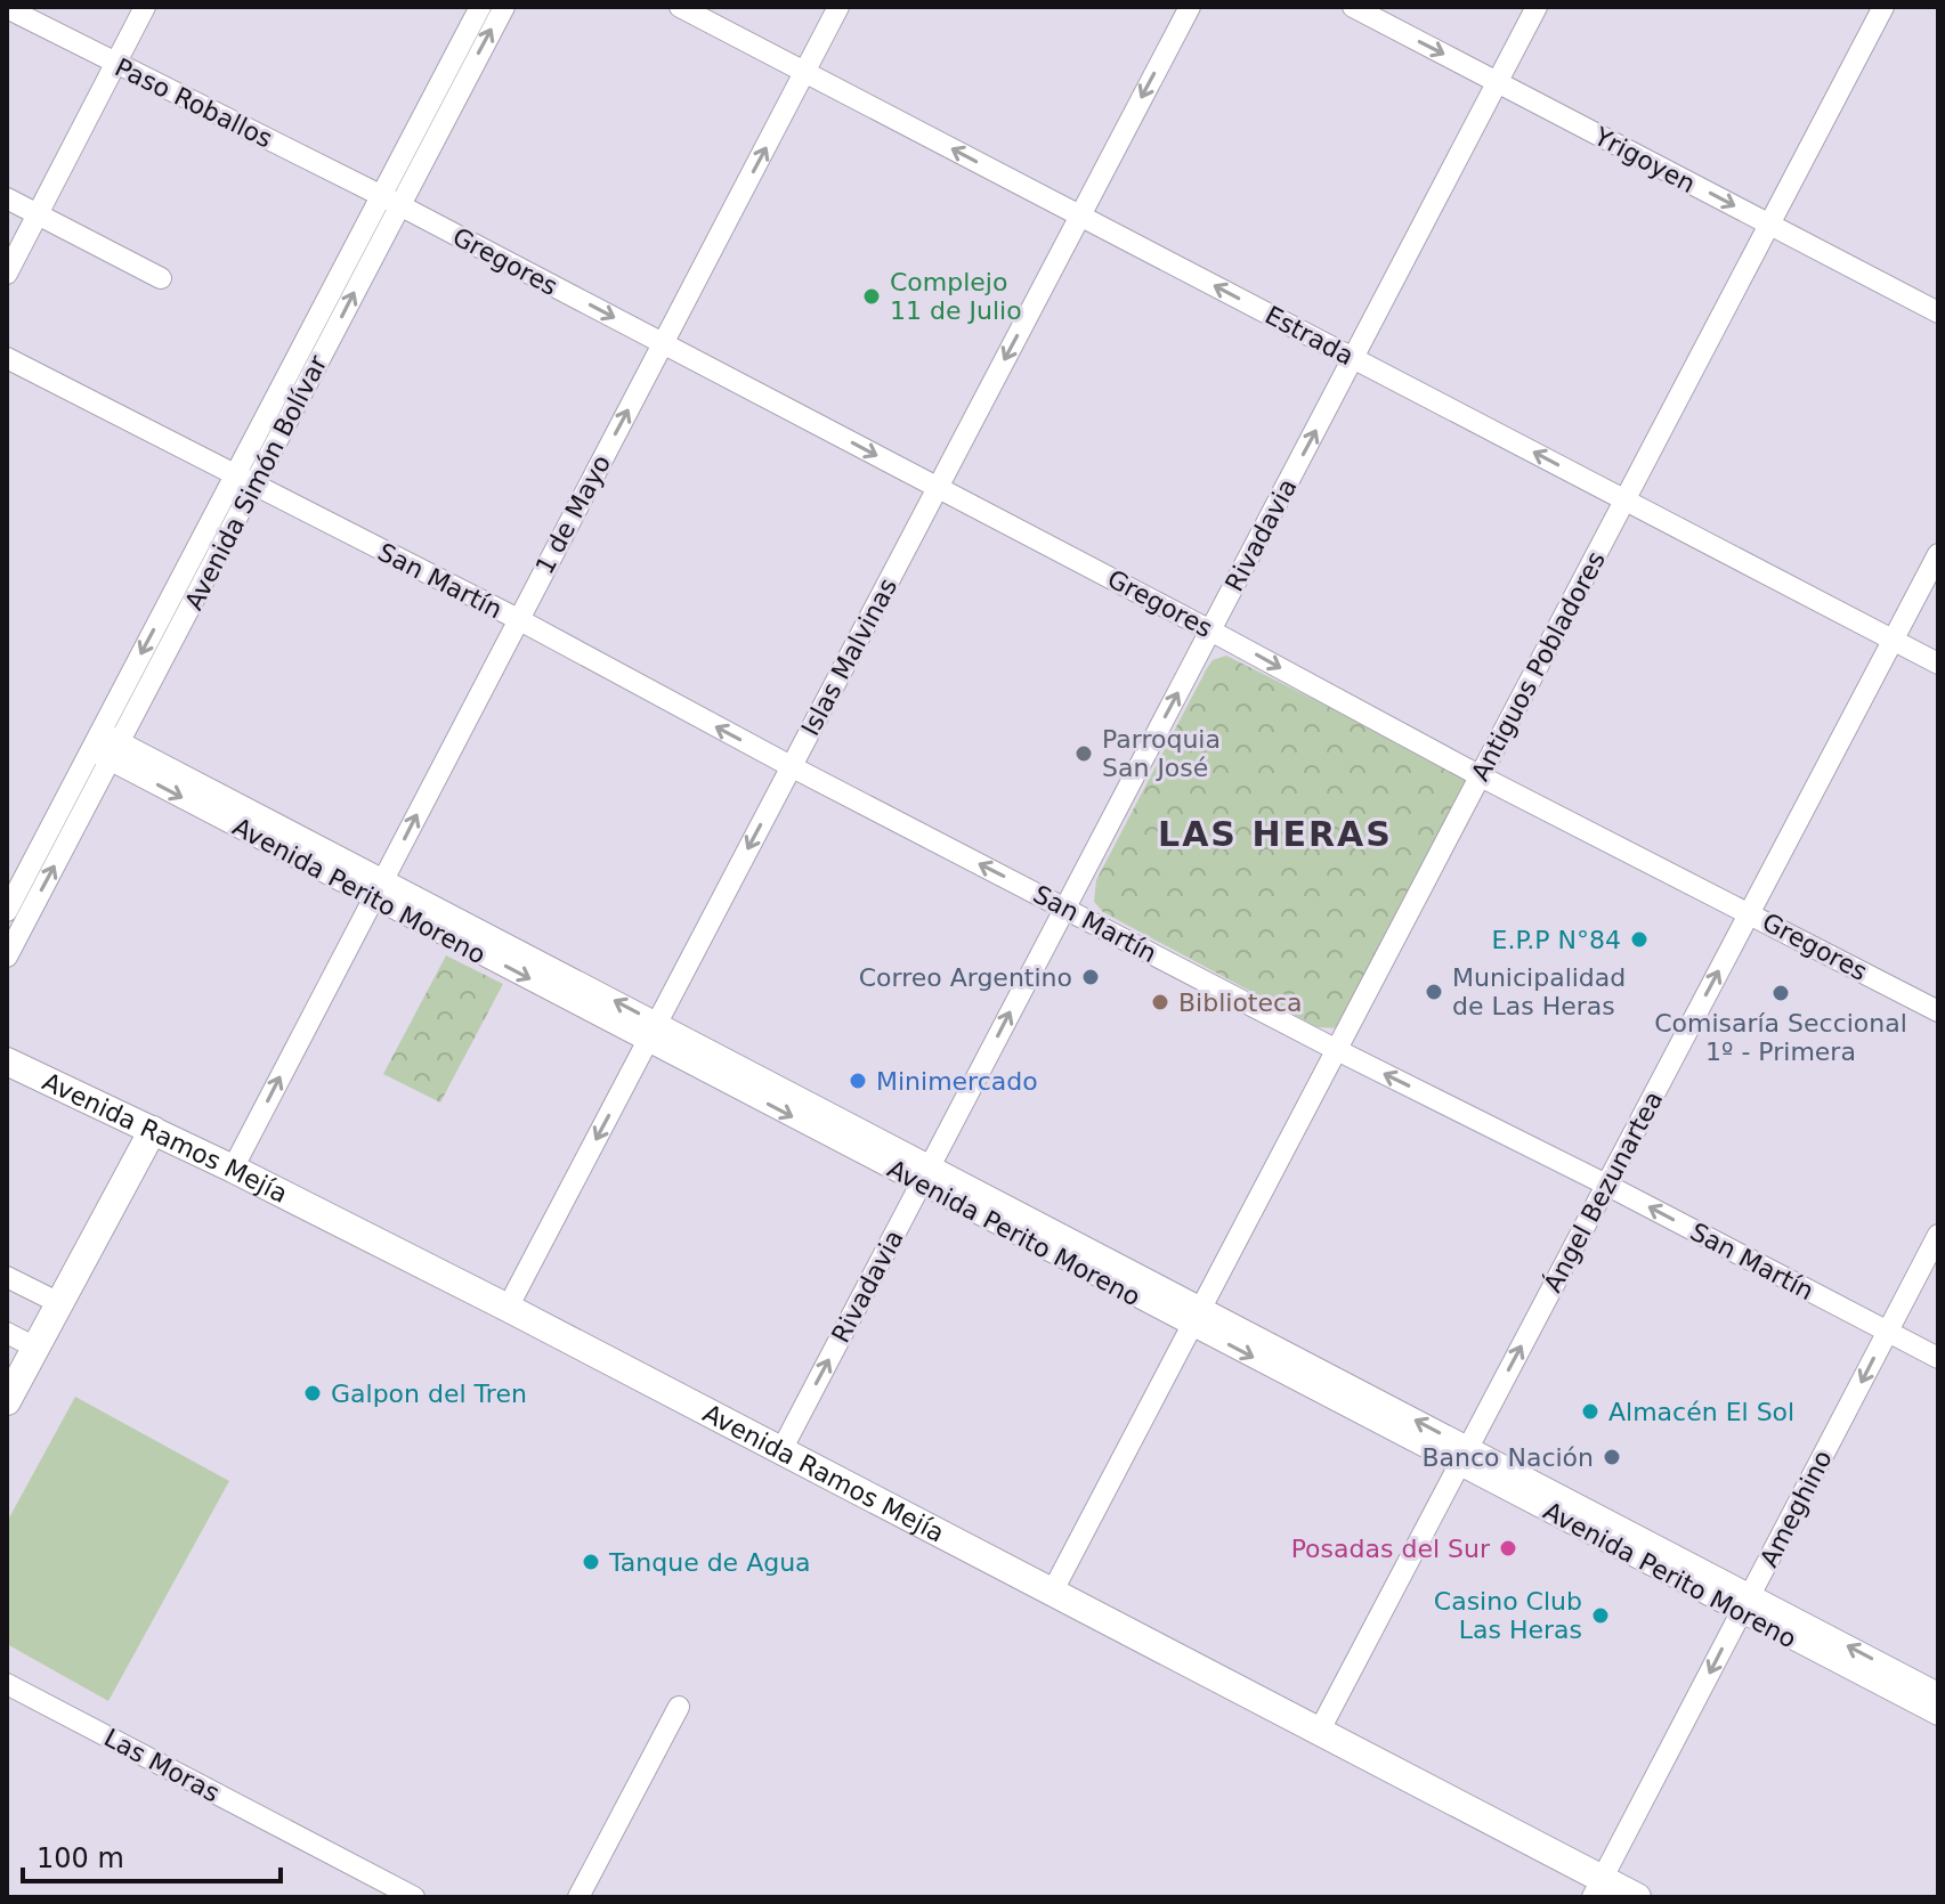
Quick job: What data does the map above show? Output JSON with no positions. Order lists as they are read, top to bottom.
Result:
{
  "streets": {
    "main road": ["Avenida Ramos Mejía"],
    "street": [
      "Paso Roballos",
      "Yrigoyen",
      "Gregores",
      "Estrada",
      "Avenida Simón Bolívar",
      "1 de Mayo",
      "Rivadavia",
      "San Martín",
      "Islas Malvinas",
      "Antiguos Pobladores",
      "Avenida Perito Moreno",
      "Ángel Bezunartea",
      "Ameghino",
      "Las Moras"
    ]
  },
  "crossings": [
    ["Paso Roballos", "Gregores"],
    ["Paso Roballos", "Avenida Simón Bolívar"],
    ["Yrigoyen", "Rivadavia"],
    ["Yrigoyen", "Antiguos Pobladores"],
    ["Gregores", "Avenida Simón Bolívar"],
    ["Gregores", "1 de Mayo"],
    ["Gregores", "Rivadavia"],
    ["Gregores", "Islas Malvinas"],
    ["Gregores", "Antiguos Pobladores"],
    ["Gregores", "Ángel Bezunartea"],
    ["Estrada", "1 de Mayo"],
    ["Estrada", "Rivadavia"],
    ["Estrada", "Islas Malvinas"],
    ["Estrada", "Antiguos Pobladores"],
    ["Estrada", "Ángel Bezunartea"],
    ["Avenida Simón Bolívar", "San Martín"],
    ["Avenida Simón Bolívar", "Avenida Perito Moreno"],
    ["1 de Mayo", "San Martín"],
    ["1 de Mayo", "Avenida Perito Moreno"],
    ["1 de Mayo", "Avenida Ramos Mejía"],
    ["Rivadavia", "San Martín"],
    ["Rivadavia", "Avenida Perito Moreno"],
    ["Rivadavia", "Avenida Ramos Mejía"],
    ["San Martín", "Islas Malvinas"],
    ["San Martín", "Antiguos Pobladores"],
    ["San Martín", "Ángel Bezunartea"],
    ["San Martín", "Ameghino"],
    ["Islas Malvinas", "Avenida Perito Moreno"],
    ["Islas Malvinas", "Avenida Ramos Mejía"],
    ["Antiguos Pobladores", "Avenida Perito Moreno"],
    ["Antiguos Pobladores", "Avenida Ramos Mejía"],
    ["Avenida Perito Moreno", "Ángel Bezunartea"],
    ["Avenida Perito Moreno", "Ameghino"],
    ["Avenida Ramos Mejía", "Ángel Bezunartea"],
    ["Avenida Ramos Mejía", "Ameghino"]
  ],
  "one_way": [
    "Yrigoyen",
    "Gregores",
    "Estrada",
    "1 de Mayo",
    "Rivadavia",
    "San Martín",
    "Islas Malvinas",
    "Ángel Bezunartea",
    "Ameghino"
  ],
  "districts": ["LAS HERAS"],
  "places": [
    "Complejo 11 de Julio",
    "Parroquia San José",
    "E.P.P N°84",
    "Correo Argentino",
    "Municipalidad de Las Heras",
    "Comisaría Seccional 1º - Primera",
    "Biblioteca",
    "Minimercado",
    "Galpon del Tren",
    "Almacén El Sol",
    "Banco Nación",
    "Posadas del Sur",
    "Tanque de Agua",
    "Casino Club Las Heras"
  ],
  "scale_bar": "100 m"
}
